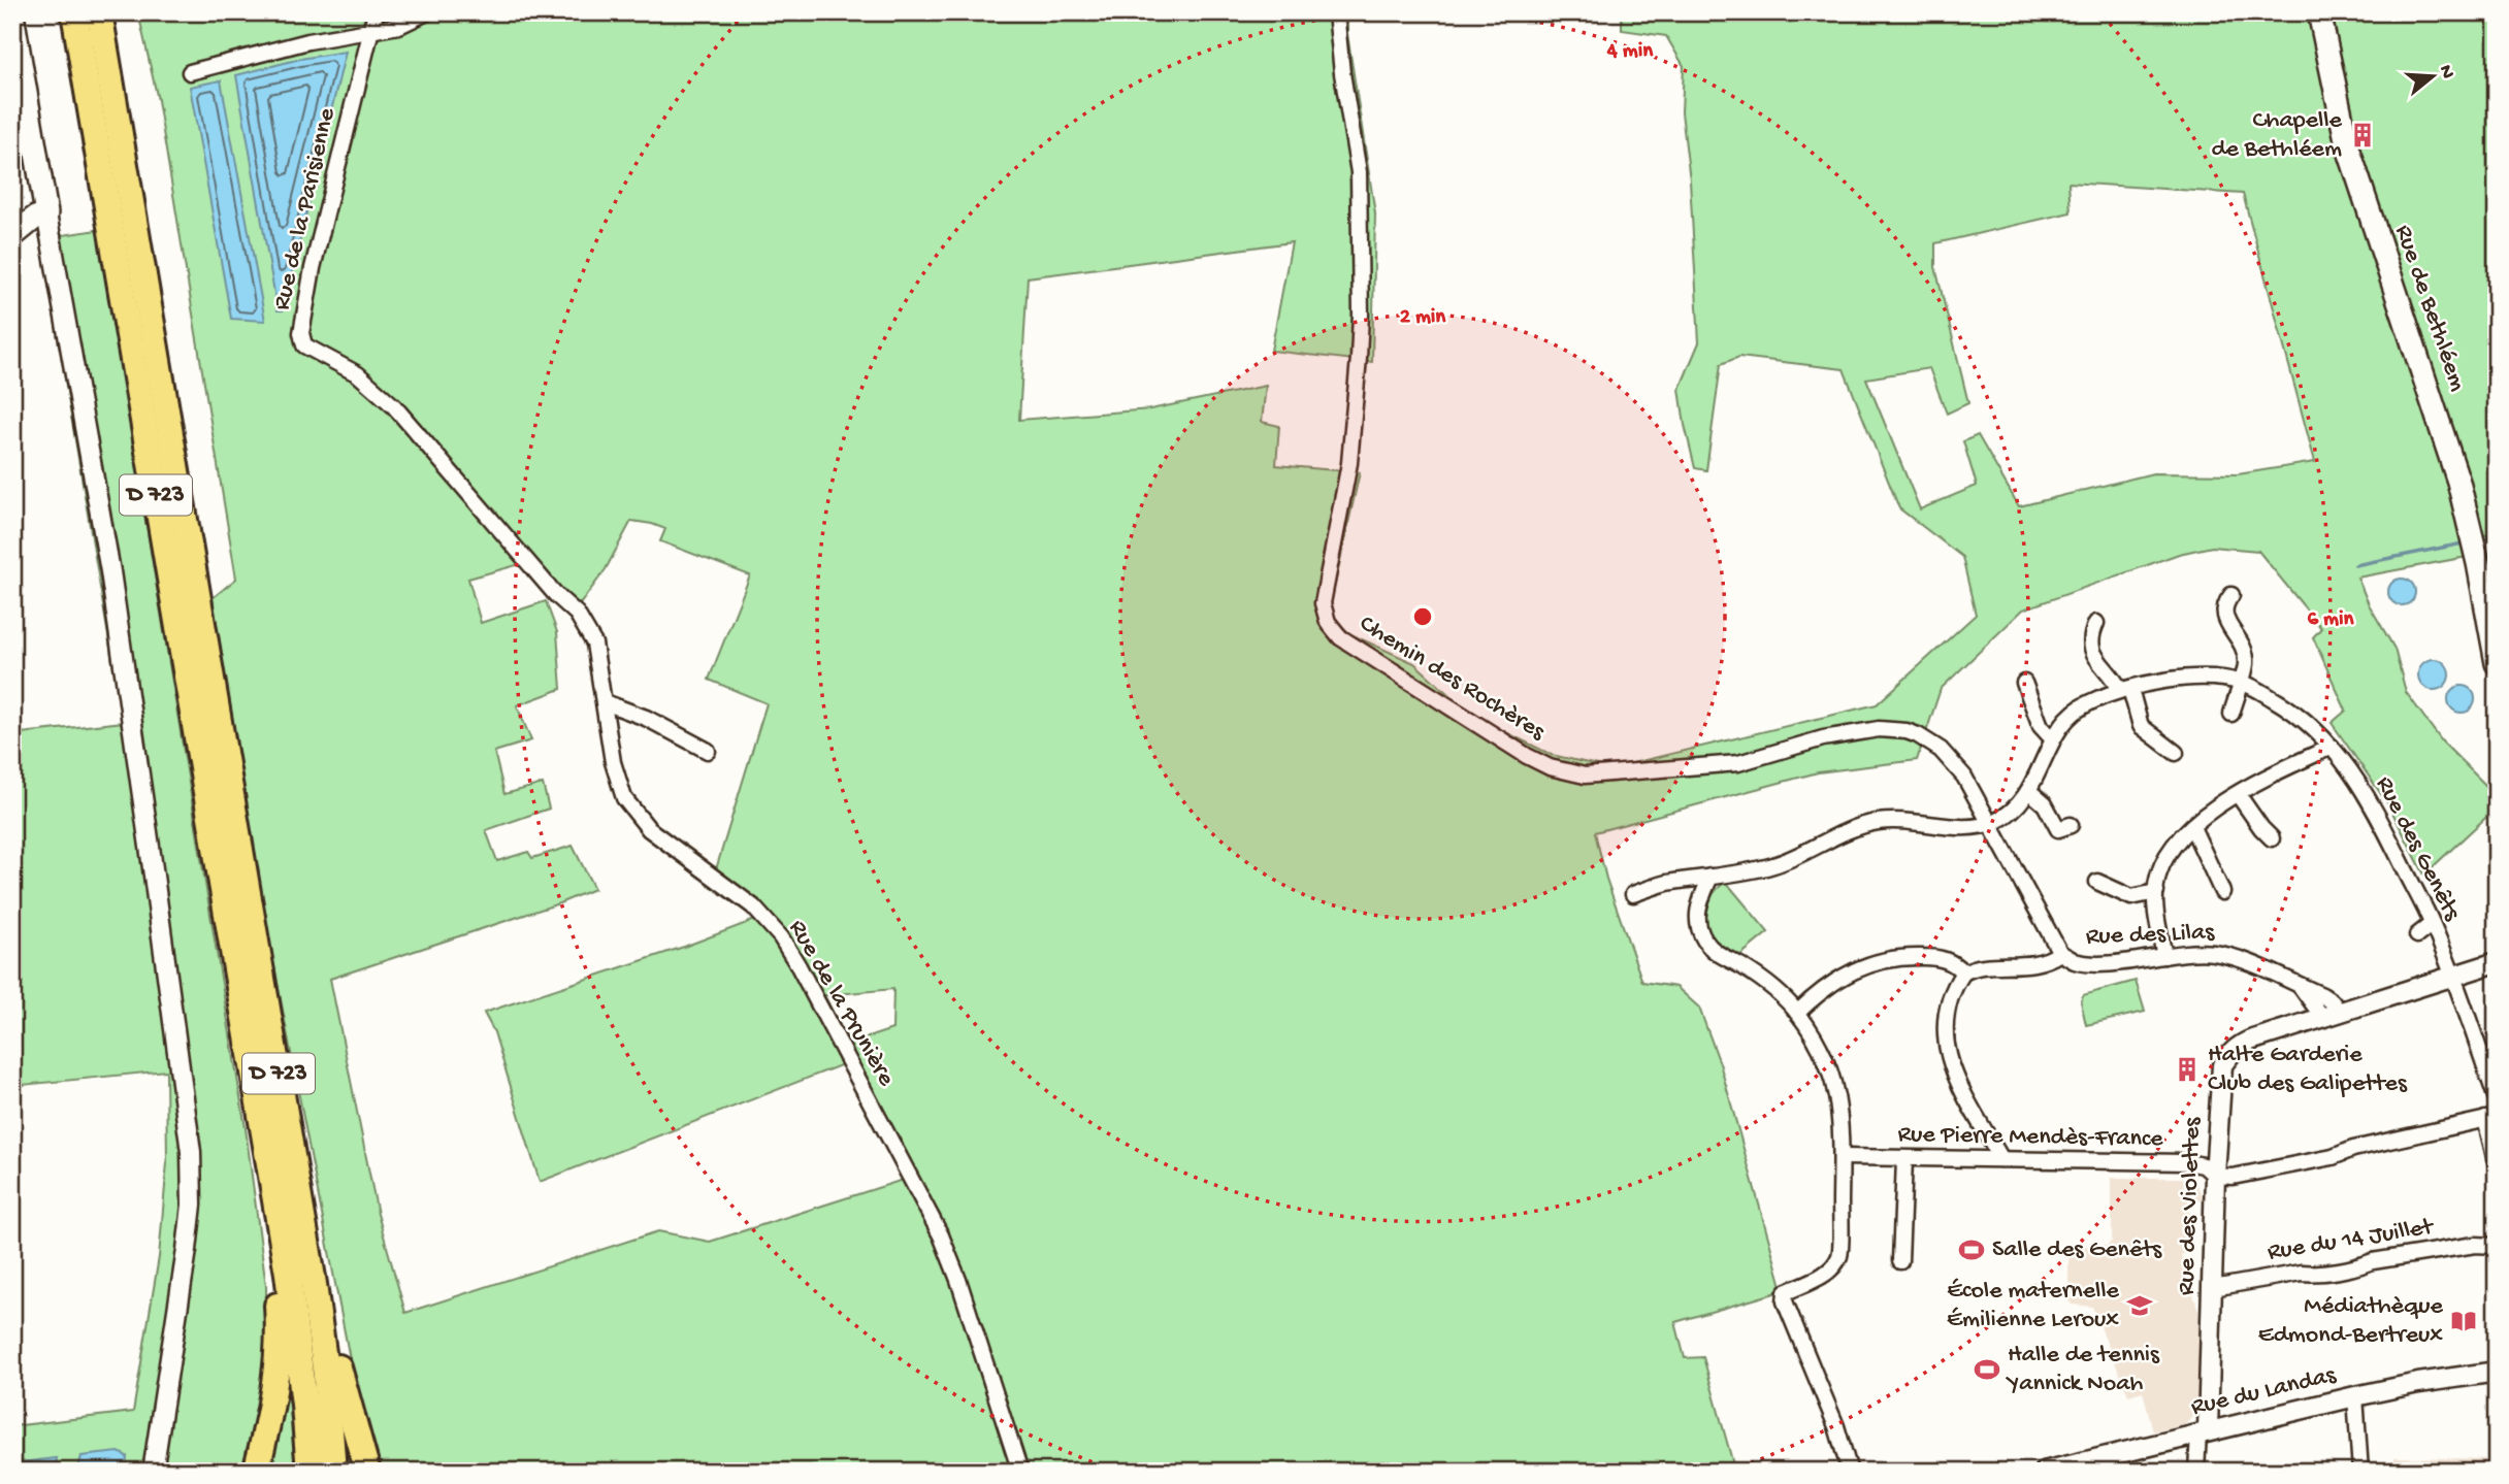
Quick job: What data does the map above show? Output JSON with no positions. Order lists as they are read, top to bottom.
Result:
{
  "streets": {
    "highway": ["D 723"],
    "main road": ["Rue de Bethléem"],
    "street": [
      "Rue de la Parisienne",
      "Chemin des Rochères",
      "Rue des Genêts",
      "Rue des Lilas",
      "Rue de la Prunière",
      "Rue Pierre Mendès-France",
      "Rue des Violettes",
      "Rue du 14 Juillet",
      "Rue du Landas"
    ]
  },
  "crossings": [
    ["Rue de la Parisienne", "Rue de la Prunière"],
    ["Chemin des Rochères", "Rue des Genêts"],
    ["Chemin des Rochères", "Rue des Lilas"],
    ["Rue des Genêts", "Rue des Lilas"],
    ["Rue des Genêts", "Rue des Violettes"],
    ["Rue des Lilas", "Rue des Violettes"],
    ["Rue Pierre Mendès-France", "Rue des Violettes"],
    ["Rue des Violettes", "Rue du 14 Juillet"],
    ["Rue des Violettes", "Rue du Landas"]
  ],
  "places": {
    "building": ["Chapelle de Bethléem", "Halte Garderie Club des Galipettes"],
    "sports": ["Salle des Genêts", "Halle de tennis Yannick Noah"],
    "school or university": ["École maternelle Émilienne Leroux"],
    "library": ["Médiathèque Edmond-Bertreux"]
  },
  "north": "right",
  "rings": ["4 min", "2 min", "6 min"]
}
